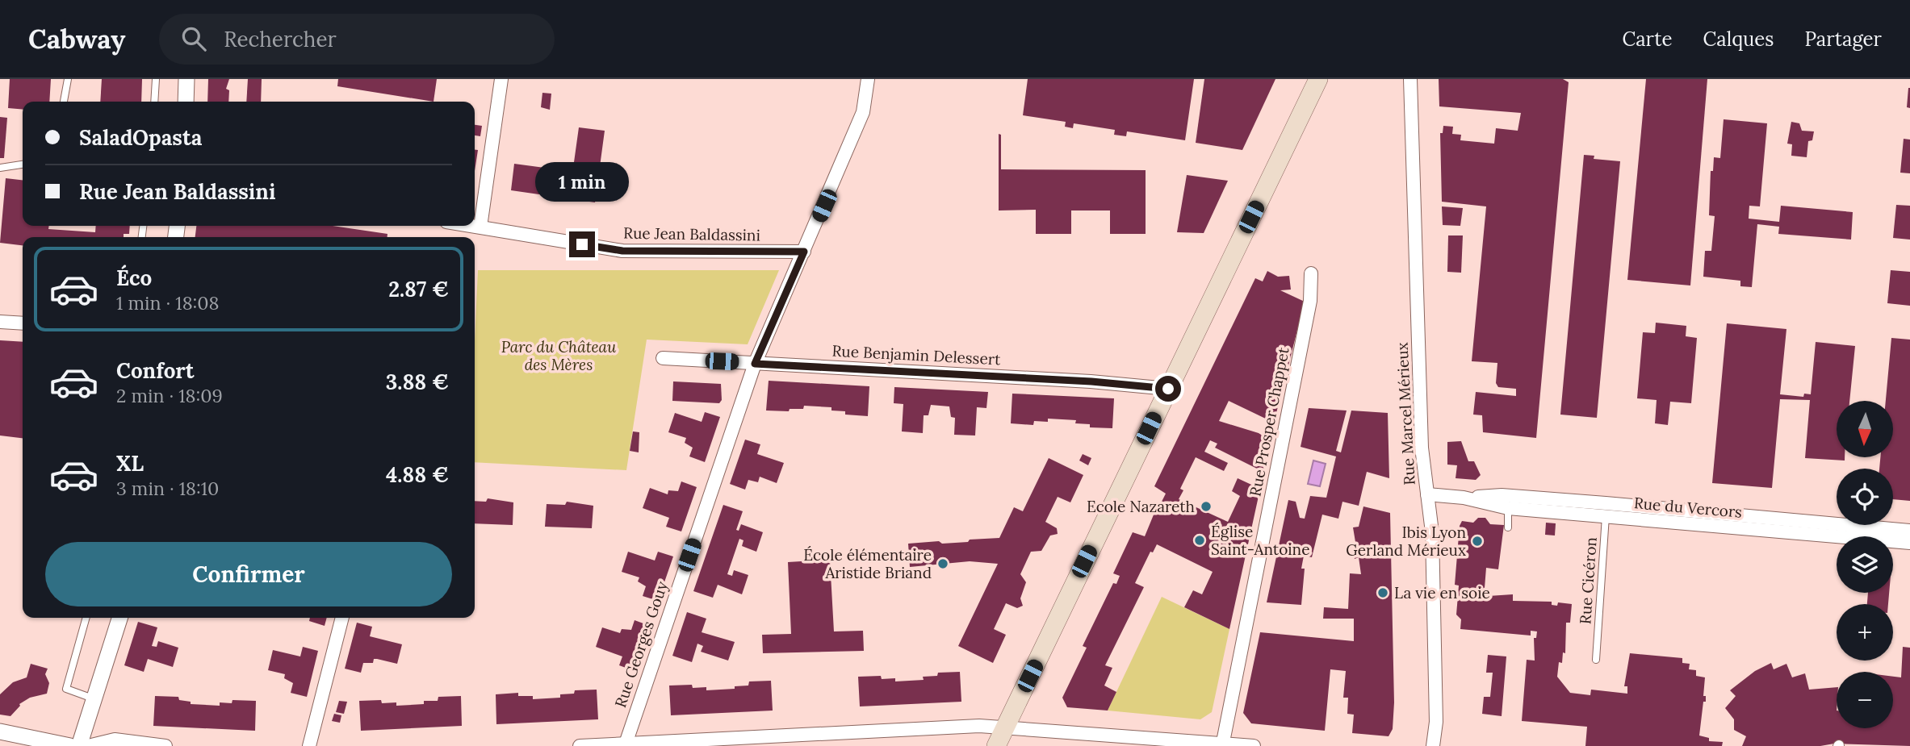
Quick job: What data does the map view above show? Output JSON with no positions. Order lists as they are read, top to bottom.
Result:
{
  "streets": {
    "street": [
      "Rue Jean Baldassini",
      "Rue Benjamin Delessert",
      "Rue Marcel Mérieux",
      "Rue Prosper Chappet",
      "Rue du Vercors",
      "Rue Georges Gouy"
    ],
    "lane": ["Rue Cicéron"]
  },
  "crossings": [
    ["Rue Jean Baldassini", "Rue Georges Gouy"],
    ["Rue Benjamin Delessert", "Rue Georges Gouy"],
    ["Rue Marcel Mérieux", "Rue du Vercors"],
    ["Rue du Vercors", "Rue Cicéron"]
  ],
  "parks": ["Parc du Château des Mères"],
  "places": [
    "Ecole Nazareth",
    "Église Saint-Antoine",
    "Ibis Lyon Gerland Mérieux",
    "École élémentaire Aristide Briand",
    "La vie en soie"
  ],
  "north": "bottom",
  "page": {
    "header": "Cabway",
    "search": "Rechercher",
    "nav": ["Carte", "Calques", "Partager"],
    "banner": ["SaladOpasta", "Rue Jean Baldassini"],
    "bubble": "1 min",
    "list": [
      {
        "name": "Éco",
        "note": "1 min · 18:08",
        "value": "2.87 €"
      },
      {
        "name": "Confort",
        "note": "2 min · 18:09",
        "value": "3.88 €"
      },
      {
        "name": "XL",
        "note": "3 min · 18:10",
        "value": "4.88 €"
      }
    ],
    "map_buttons": ["+", "−"],
    "buttons": "Confirmer"
  }
}
